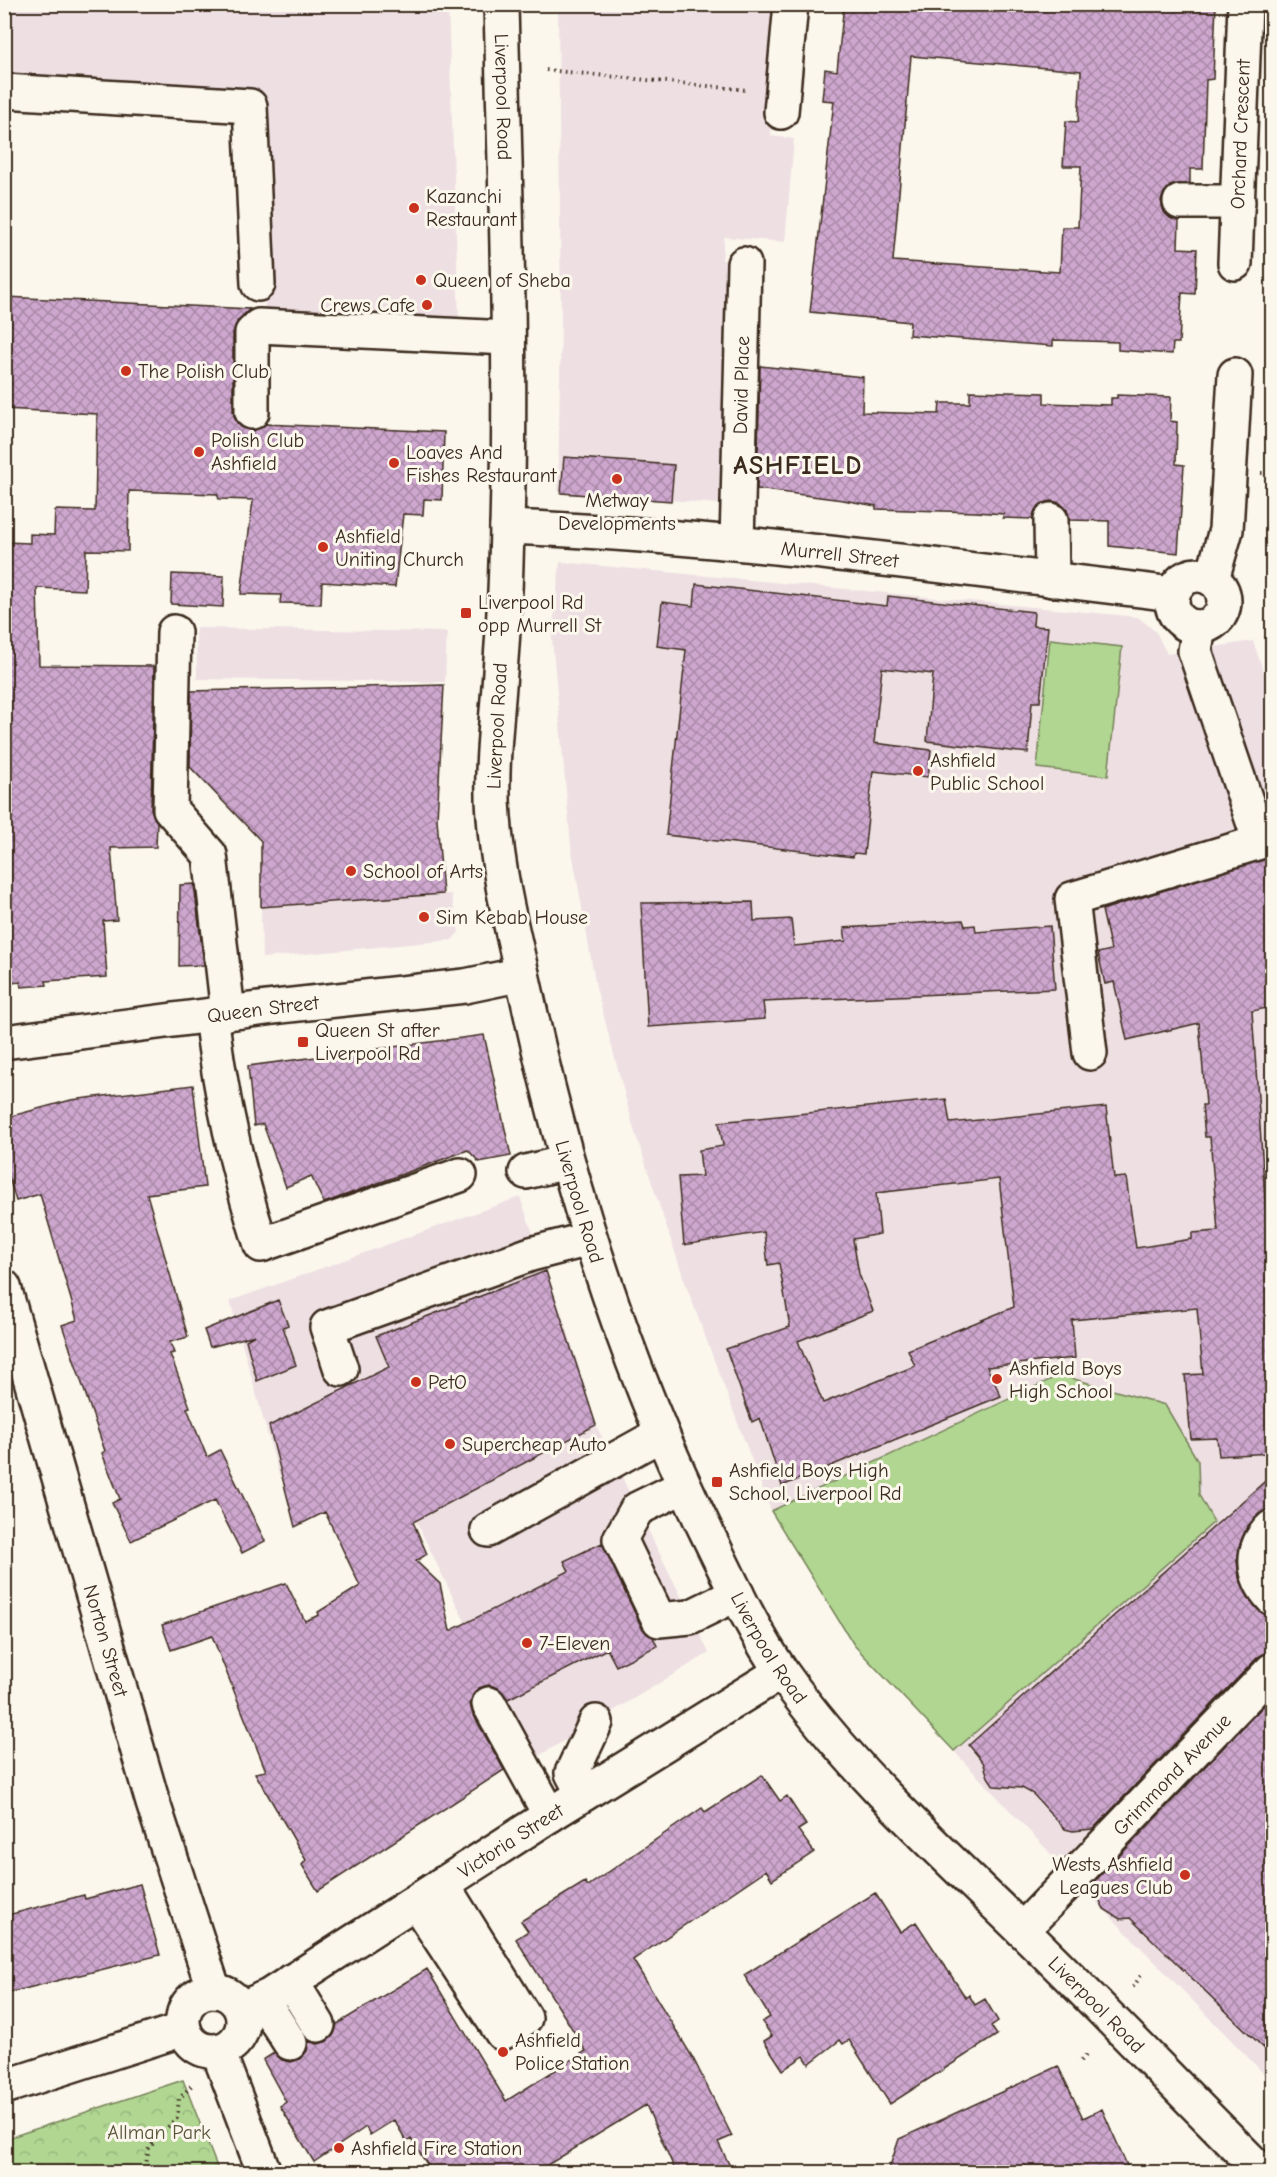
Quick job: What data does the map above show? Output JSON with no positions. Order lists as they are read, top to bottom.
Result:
{
  "streets": {
    "main road": [
      "Liverpool Road",
      "Orchard Crescent",
      "David Place",
      "Murrell Street",
      "Queen Street",
      "Norton Street",
      "Grimmond Avenue",
      "Victoria Street"
    ]
  },
  "crossings": [
    ["Liverpool Road", "Murrell Street"],
    ["Liverpool Road", "Queen Street"],
    ["Liverpool Road", "Grimmond Avenue"],
    ["Liverpool Road", "Victoria Street"],
    ["David Place", "Murrell Street"],
    ["Norton Street", "Victoria Street"]
  ],
  "districts": ["ASHFIELD"],
  "parks": ["Allman Park"],
  "places": {
    "other": [
      "Kazanchi Restaurant",
      "Queen of Sheba",
      "Crews Cafe",
      "The Polish Club",
      "Polish Club Ashfield",
      "Loaves And Fishes Restaurant",
      "Metway Developments",
      "Ashfield Uniting Church",
      "Ashfield Public School",
      "School of Arts",
      "Sim Kebab House",
      "Ashfield Boys High School",
      "PetO",
      "Supercheap Auto",
      "7-Eleven",
      "Wests Ashfield Leagues Club",
      "Ashfield Police Station",
      "Ashfield Fire Station"
    ],
    "transit": ["Liverpool Rd opp Murrell St", "Queen St after Liverpool Rd", "Ashfield Boys High School, Liverpool Rd"]
  }
}
